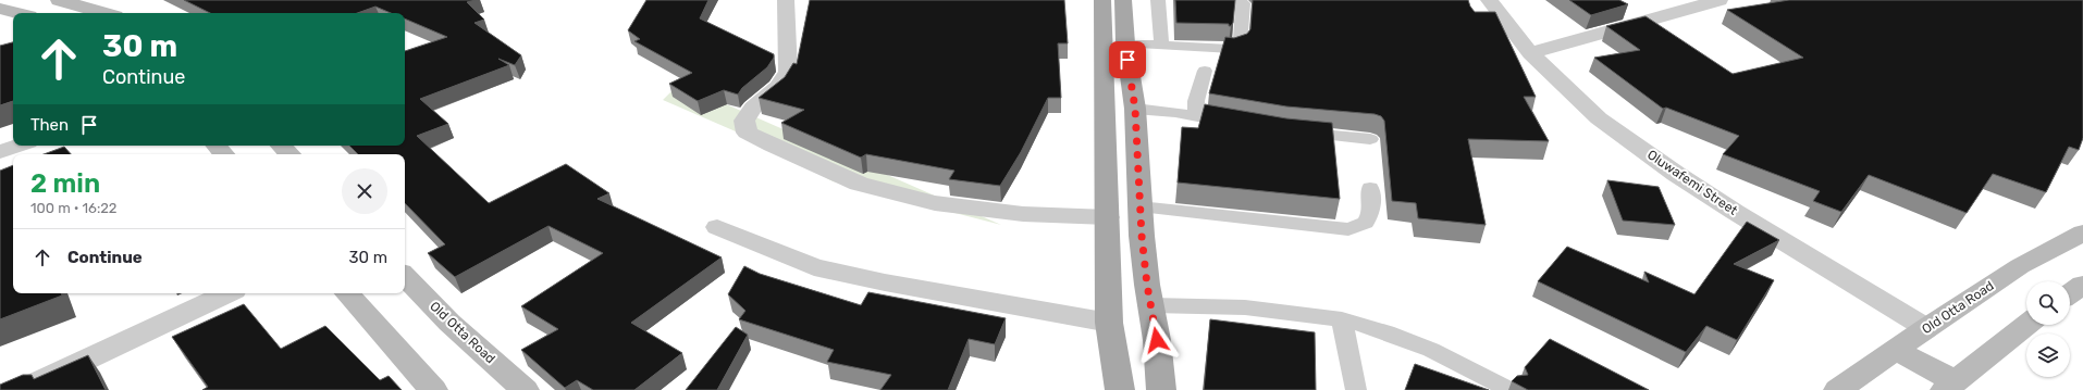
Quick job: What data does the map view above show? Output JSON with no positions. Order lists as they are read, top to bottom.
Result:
{
  "streets": {
    "main road": ["Old Otta Road"],
    "street": ["Oluwafemi Street"]
  },
  "crossings": [
    ["Oluwafemi Street", "Old Otta Road"]
  ],
  "page": {
    "turn": ["30 m", "Continue"],
    "then": "Then",
    "heading": ["2 min", "100 m · 16:22"],
    "list": [
      {
        "name": "Continue",
        "value": "30 m"
      }
    ]
  }
}
